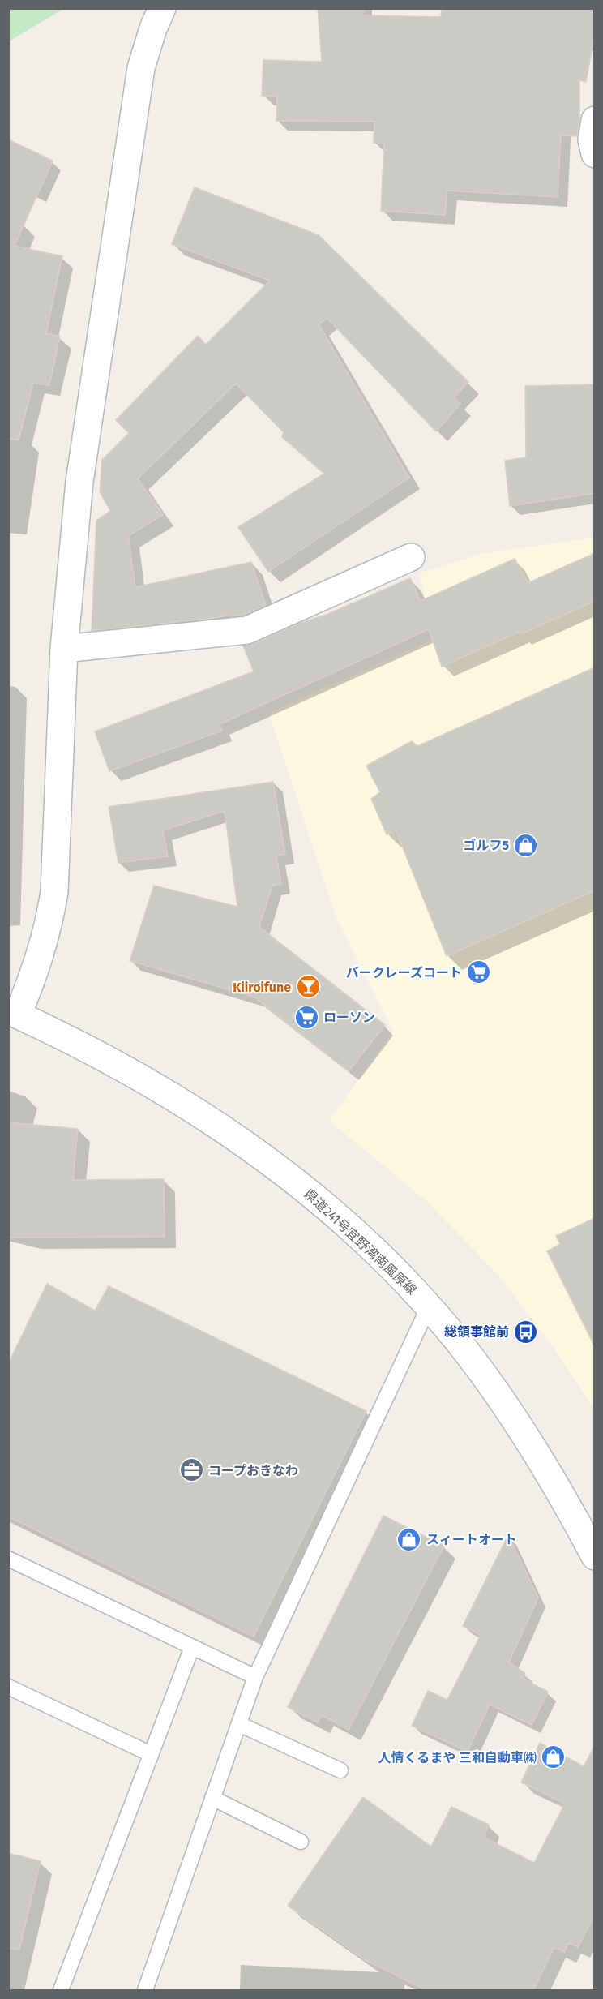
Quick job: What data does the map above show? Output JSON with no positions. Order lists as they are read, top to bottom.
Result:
{
  "streets": {
    "street": ["県道241号宜野湾南風原線"]
  },
  "places": {
    "shop": ["ゴルフ5", "スィートオート", "人情くるまや 三和自動車㈱"],
    "supermarket": ["バークレーズコート", "ローソン"],
    "bar": ["Kiiroifune"],
    "bus stop": ["総領事館前"],
    "office": ["コープおきなわ"]
  }
}
